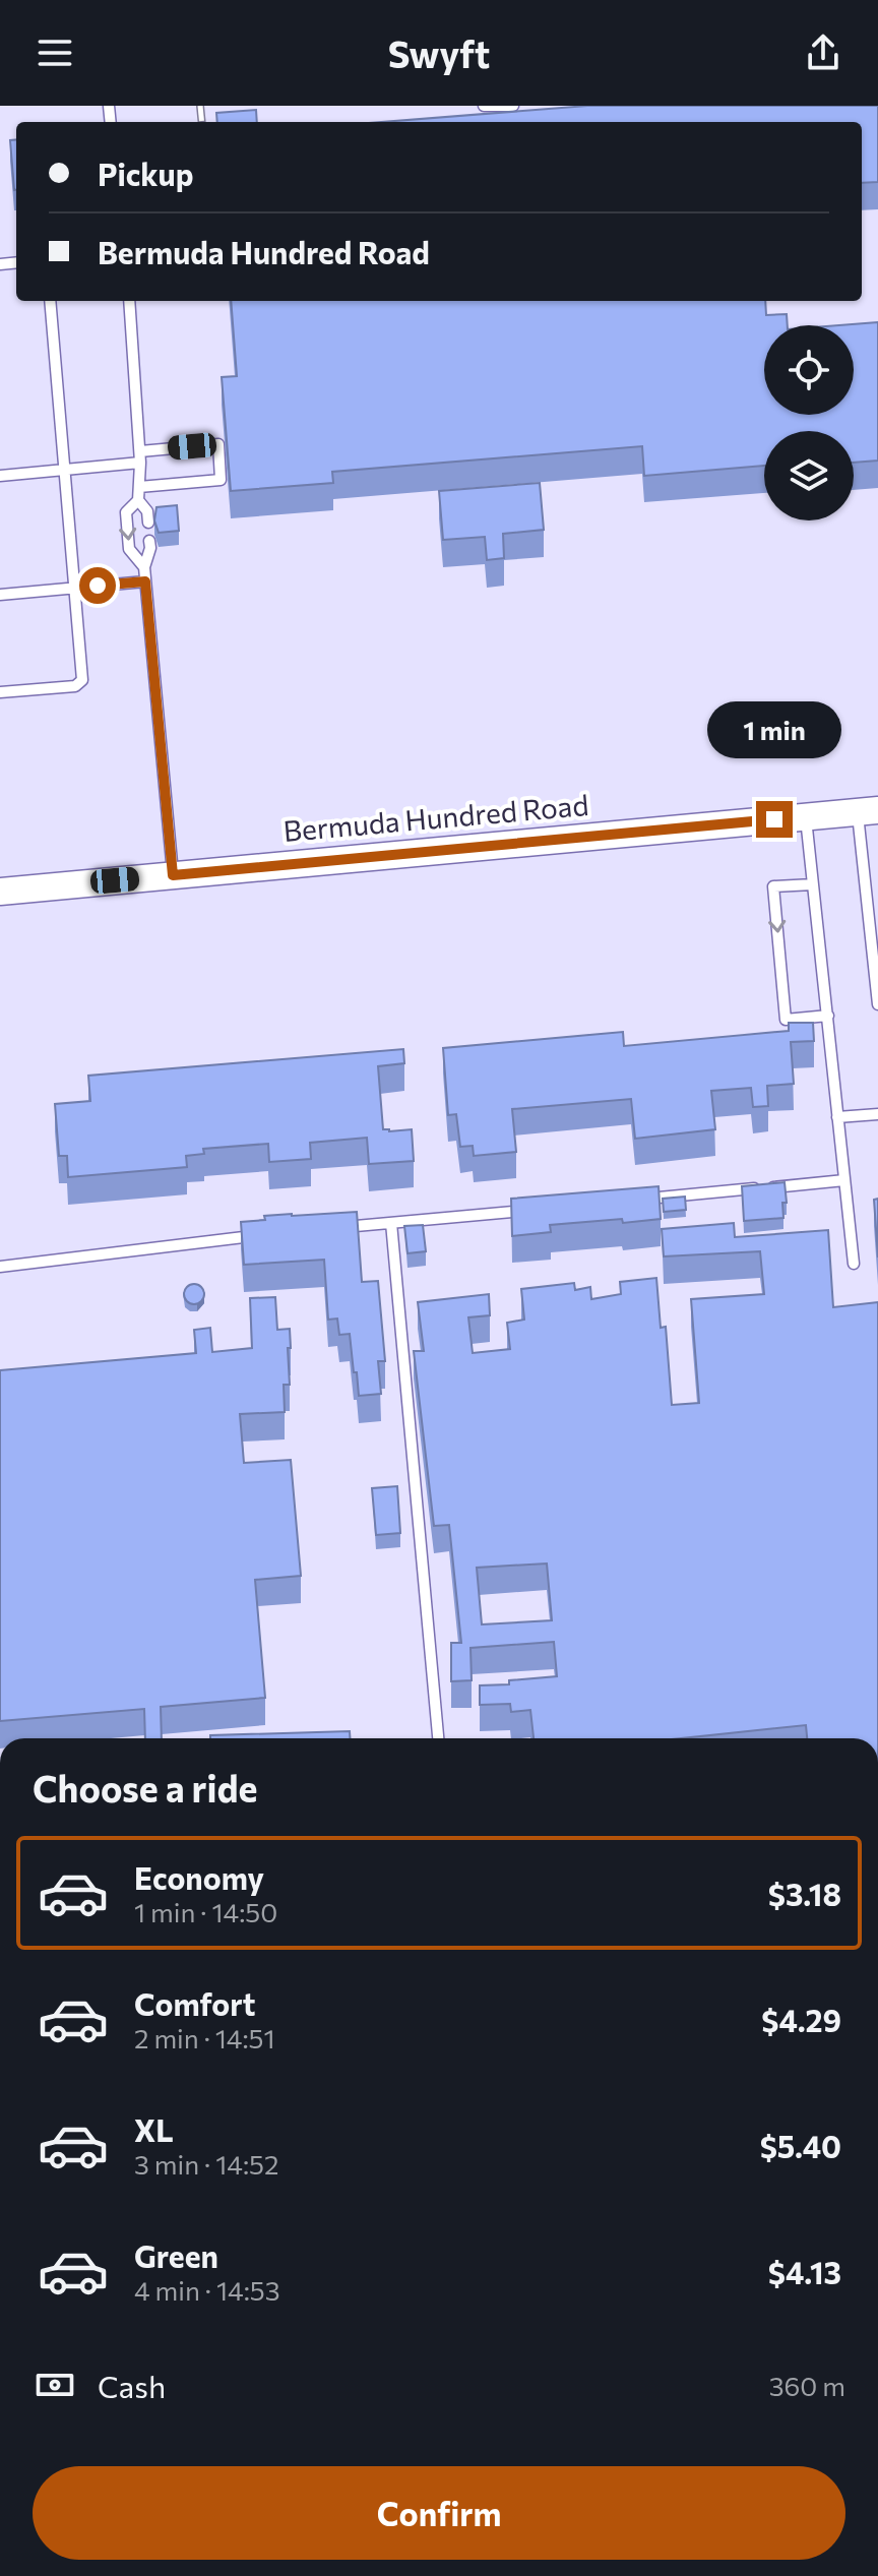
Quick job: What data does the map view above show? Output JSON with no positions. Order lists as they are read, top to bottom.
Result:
{
  "streets": {
    "street": ["Bermuda Hundred Road"]
  },
  "page": {
    "header": "Swyft",
    "banner": ["Pickup", "Bermuda Hundred Road"],
    "bubble": "1 min",
    "heading": "Choose a ride",
    "list": [
      {
        "name": "Economy",
        "note": "1 min · 14:50",
        "value": "$3.18"
      },
      {
        "name": "Comfort",
        "note": "2 min · 14:51",
        "value": "$4.29"
      },
      {
        "name": "XL",
        "note": "3 min · 14:52",
        "value": "$5.40"
      },
      {
        "name": "Green",
        "note": "4 min · 14:53",
        "value": "$4.13"
      }
    ],
    "pay": ["Cash", "360 m"],
    "buttons": "Confirm"
  }
}
